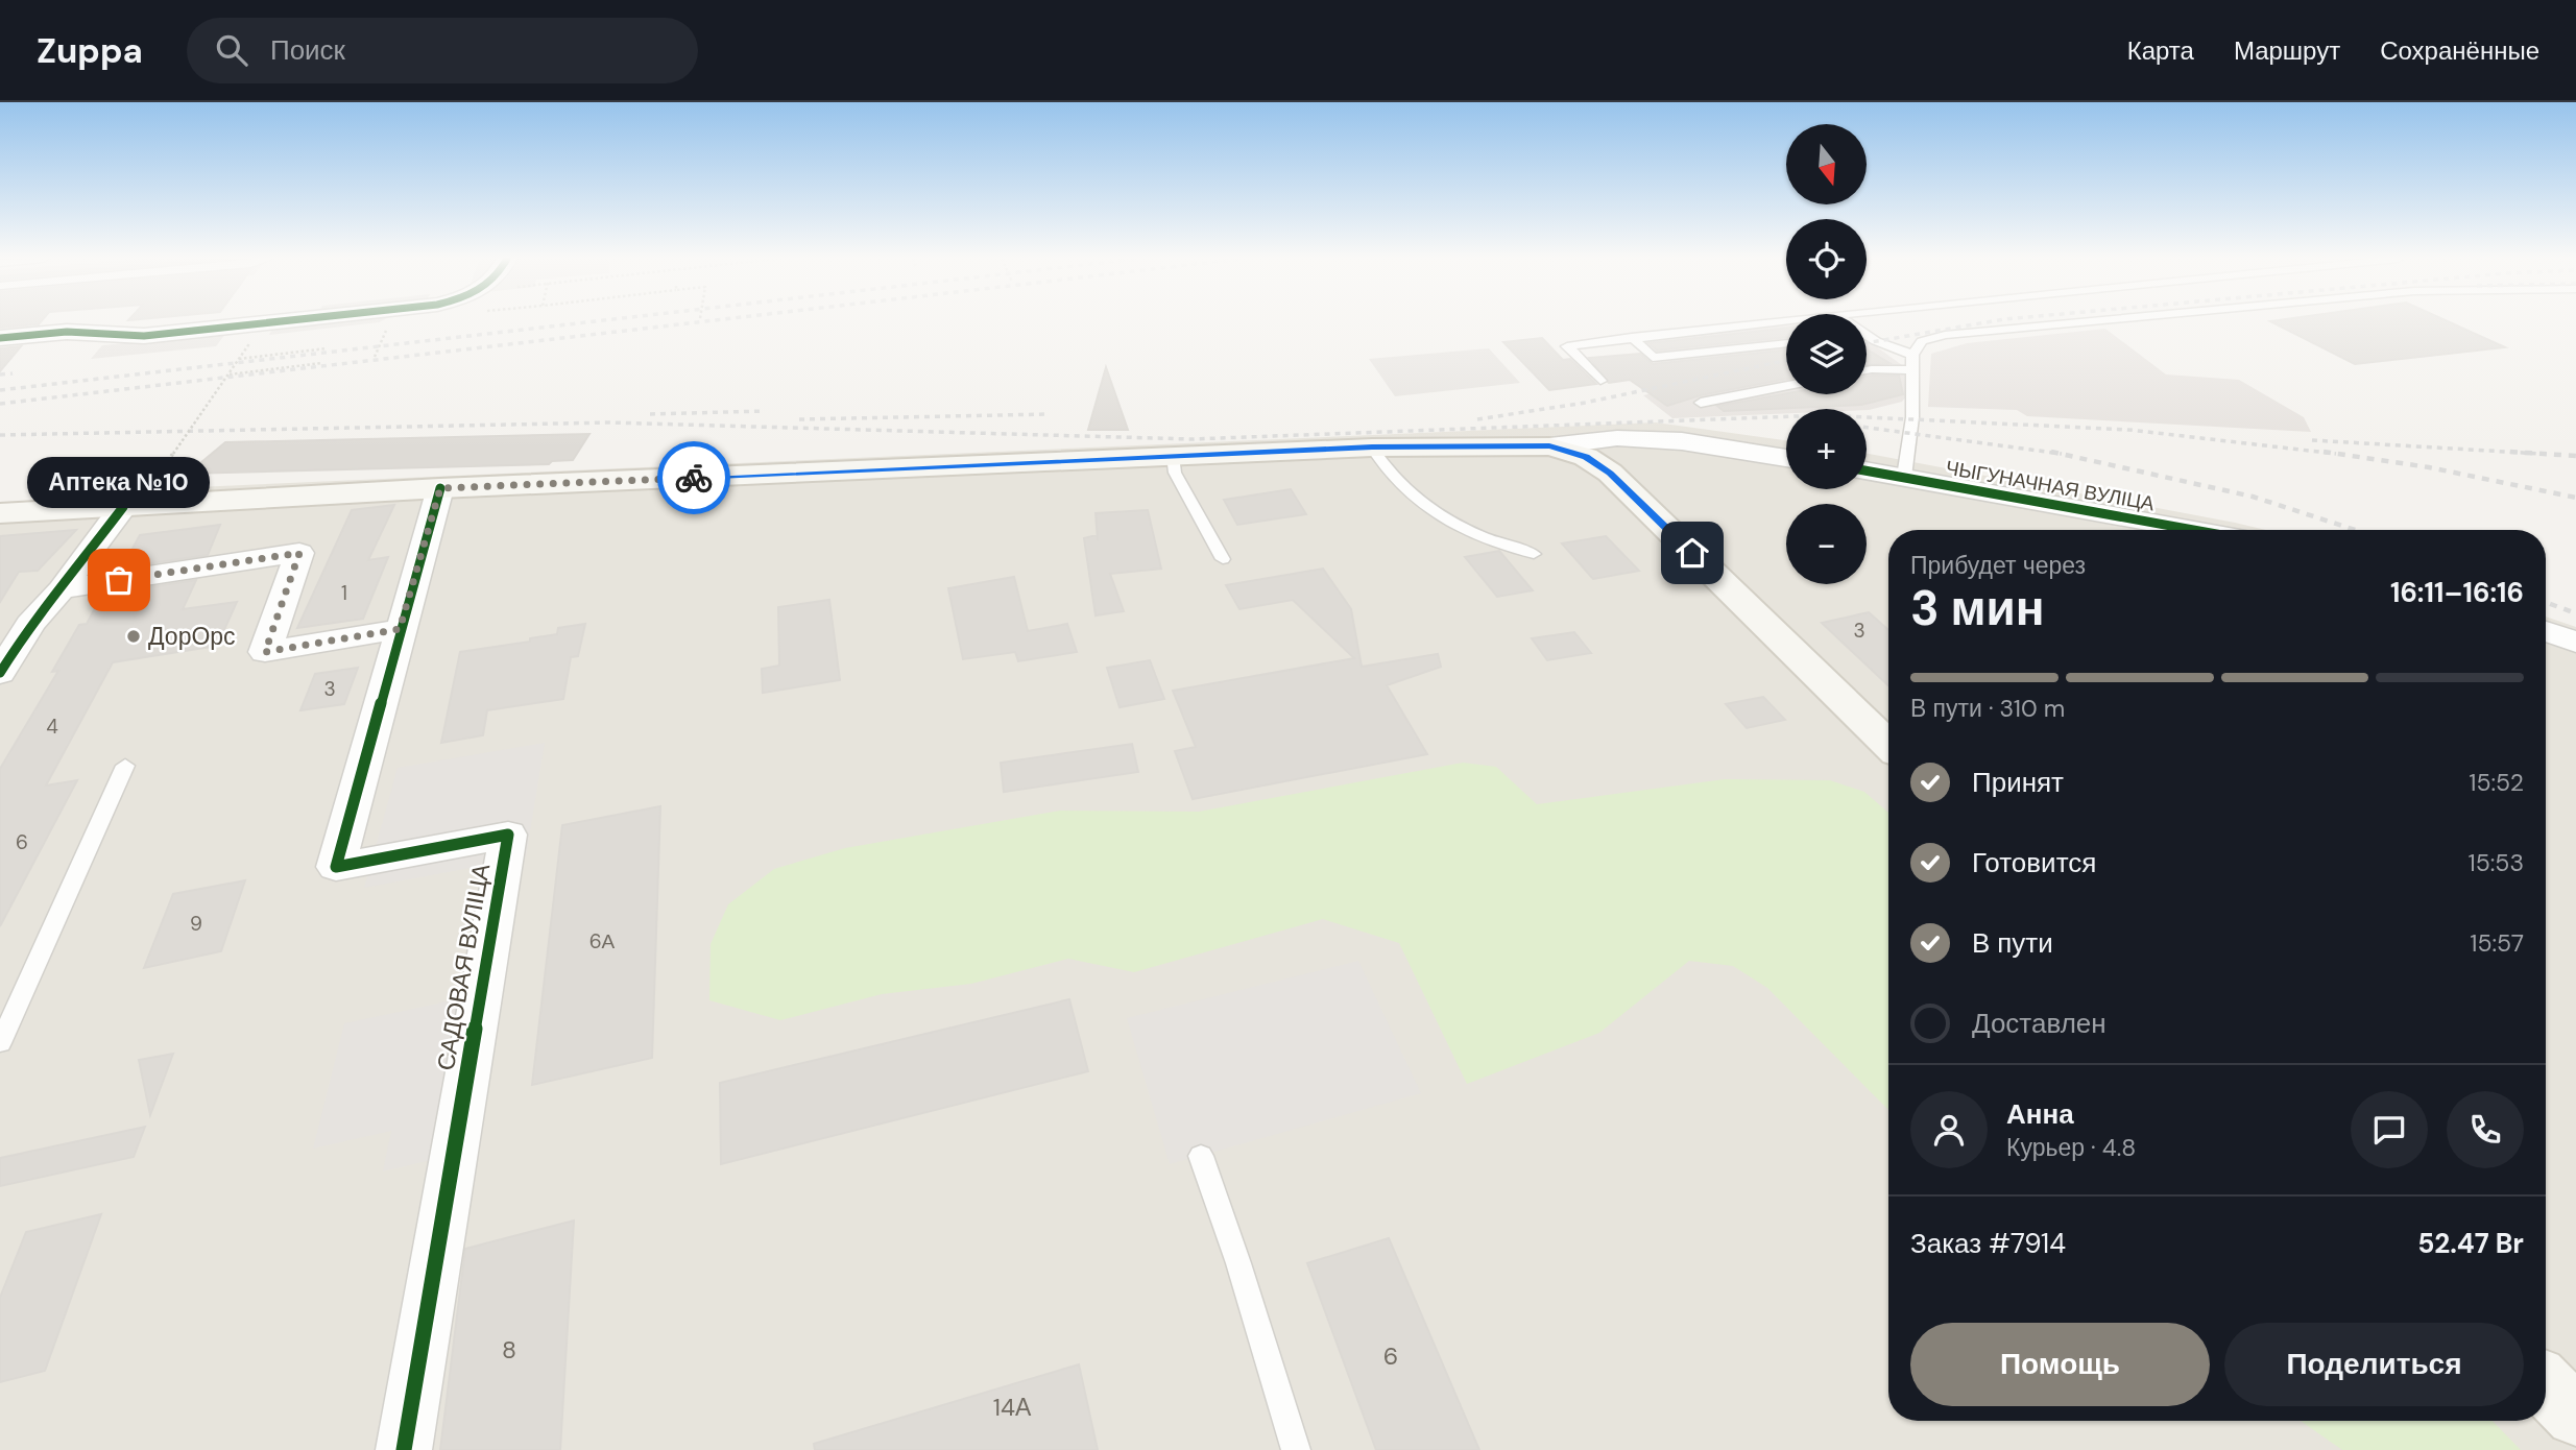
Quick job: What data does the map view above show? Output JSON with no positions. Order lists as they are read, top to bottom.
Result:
{
  "streets": {
    "street": ["ЧЫГУНАЧНАЯ ВУЛІЦА", "САДОВАЯ ВУЛІЦА"]
  },
  "places": ["Аптека №10", "ДорОрс"],
  "house_numbers": [
    "1",
    "3",
    "3",
    "4",
    "6",
    "9",
    "6А",
    "8",
    "6",
    "14А"
  ],
  "north": "bottom",
  "page": {
    "header": "Zuppa",
    "search": "Поиск",
    "nav": ["Карта", "Маршрут", "Сохранённые"],
    "map_buttons": ["+", "−"],
    "bubble": "Аптека №10",
    "heading": ["3 мин", "Прибудет через", "16:11–16:16"],
    "panel": [
      "Анна",
      "Курьер · 4.8",
      "Заказ #7914",
      "52.47 Br"
    ],
    "bar": "В пути · 310 m",
    "list": [
      ["Принят", "15:52"],
      ["Готовится", "15:53"],
      ["В пути", "15:57"],
      "Доставлен"
    ],
    "buttons": ["Помощь", "Поделиться"]
  }
}
